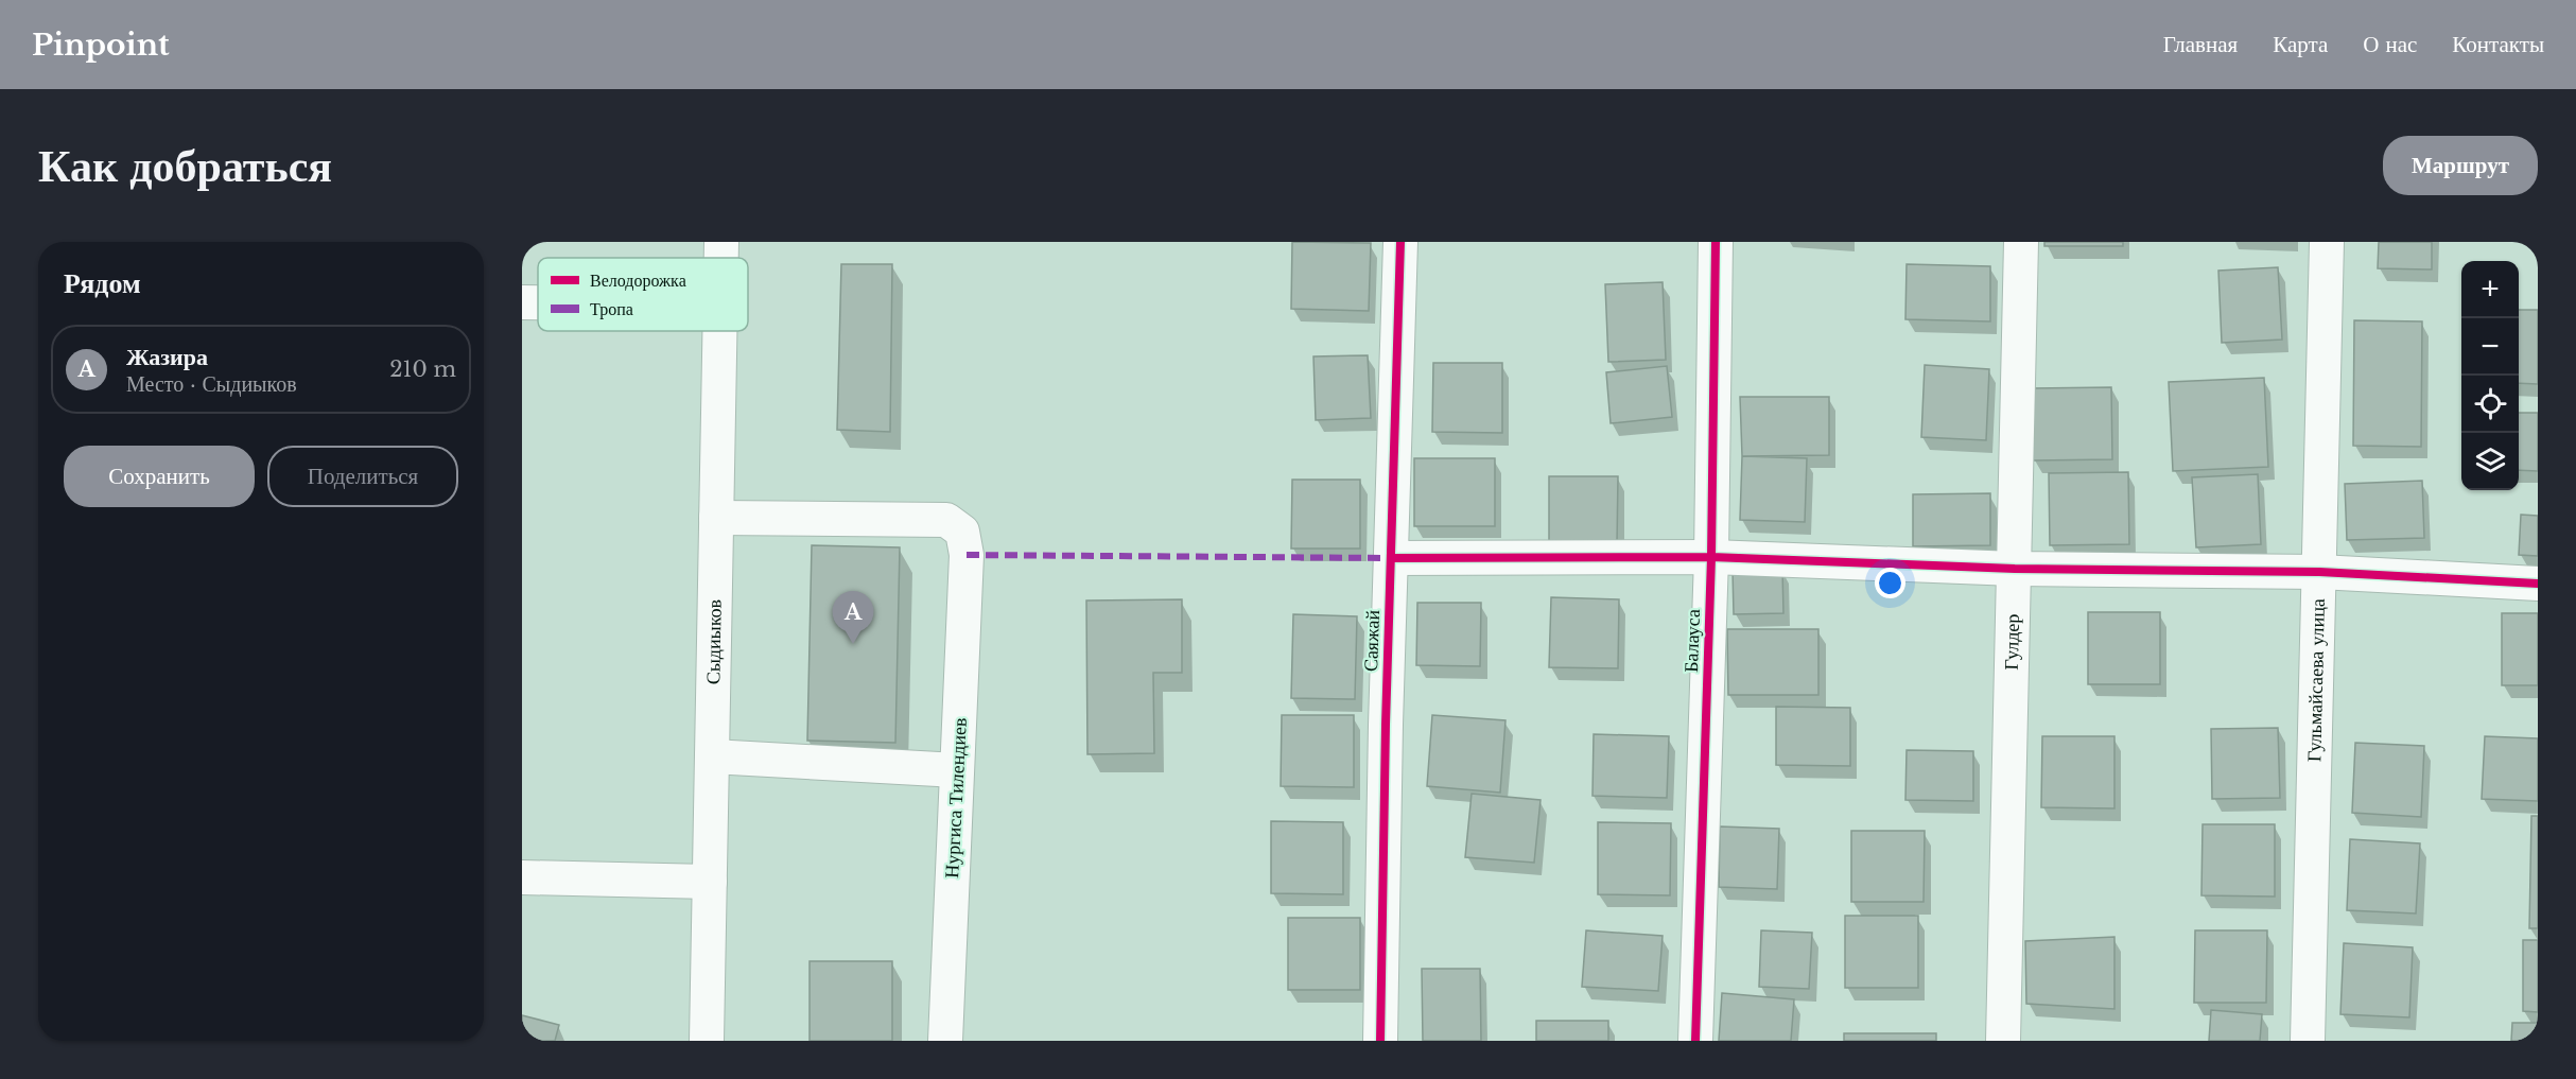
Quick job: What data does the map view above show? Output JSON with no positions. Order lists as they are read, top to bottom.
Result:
{
  "streets": {
    "street": [
      "Саяжай",
      "Балауса",
      "Сыдиыков",
      "Гулдер",
      "Гульмайсаева улица",
      "Нургиса Тилендиев"
    ]
  },
  "crossings": [
    ["Сыдиыков", "Нургиса Тилендиев"]
  ],
  "legend": ["Велодорожка", "Тропа"],
  "page": {
    "header": "Pinpoint",
    "nav": [
      "Главная",
      "Карта",
      "О нас",
      "Контакты"
    ],
    "buttons": [
      "Маршрут",
      ["Сохранить", "Поделиться"]
    ],
    "title": "Как добраться",
    "heading": "Рядом",
    "map_buttons": ["+", "−"],
    "list": [
      {
        "mark": "A",
        "name": "Жазира",
        "note": "Место · Сыдиыков",
        "value": "210 m"
      }
    ],
    "pins": "A"
  }
}
